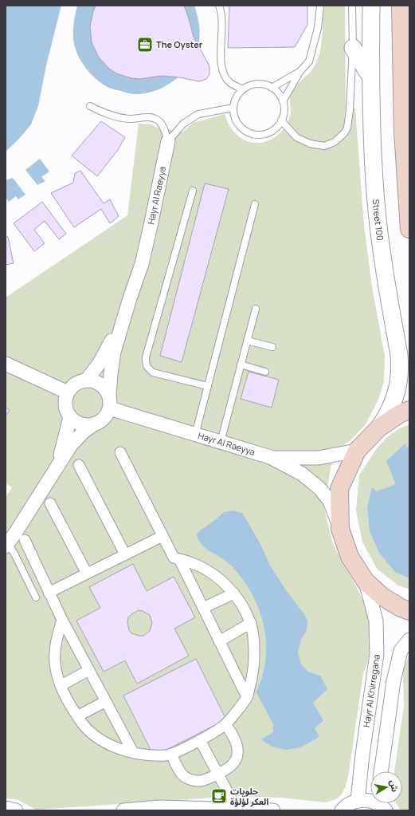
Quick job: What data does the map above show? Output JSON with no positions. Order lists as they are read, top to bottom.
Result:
{
  "streets": {
    "street": ["Hayr Al Raeyya", "Street 100", "Hayr Al Khirregana"]
  },
  "places": {
    "office": ["The Oyster"],
    "cafe": ["حلويات العكر لؤلؤة"]
  },
  "north": "right"
}
